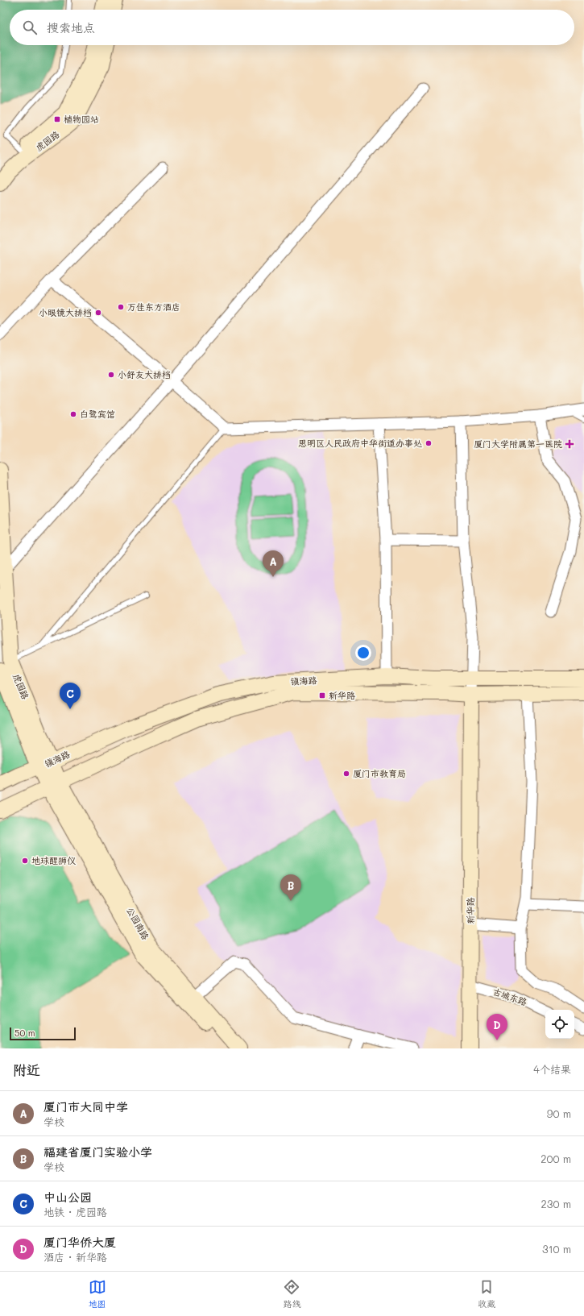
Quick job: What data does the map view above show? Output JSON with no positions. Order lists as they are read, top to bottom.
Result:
{
  "streets": {
    "main road": [
      "虎园路",
      "镇海路",
      "新华路",
      "公园南路"
    ],
    "street": ["古城东路"]
  },
  "crossings": [
    ["虎园路", "镇海路"],
    ["虎园路", "公园南路"],
    ["镇海路", "新华路"],
    ["镇海路", "公园南路"],
    ["新华路", "古城东路"]
  ],
  "places": {
    "transit": ["植物园站", "新华路"],
    "other": [
      "万佳东方酒店",
      "小眼镜大排档",
      "小舒友大排档",
      "白鹭宾馆",
      "思明区人民政府中华街道办事处",
      "厦门市教育局",
      "地球醒狮仪"
    ],
    "health": ["厦门大学附属第一医院"]
  },
  "scale_bar": "50 m",
  "page": {
    "search": "搜索地点",
    "pins": [
      "A",
      "C",
      "B",
      "D"
    ],
    "scale": "50 m",
    "heading": ["附近", "4个结果"],
    "list": [
      {
        "mark": "A",
        "name": "厦门市大同中学",
        "note": "学校",
        "value": "90 m"
      },
      {
        "mark": "B",
        "name": "福建省厦门实验小学",
        "note": "学校",
        "value": "200 m"
      },
      {
        "mark": "C",
        "name": "中山公园",
        "note": "地铁 · 虎园路",
        "value": "230 m"
      },
      {
        "mark": "D",
        "name": "厦门华侨大厦",
        "note": "酒店 · 新华路",
        "value": "310 m"
      }
    ],
    "nav": ["地图", "路线", "收藏"]
  }
}
